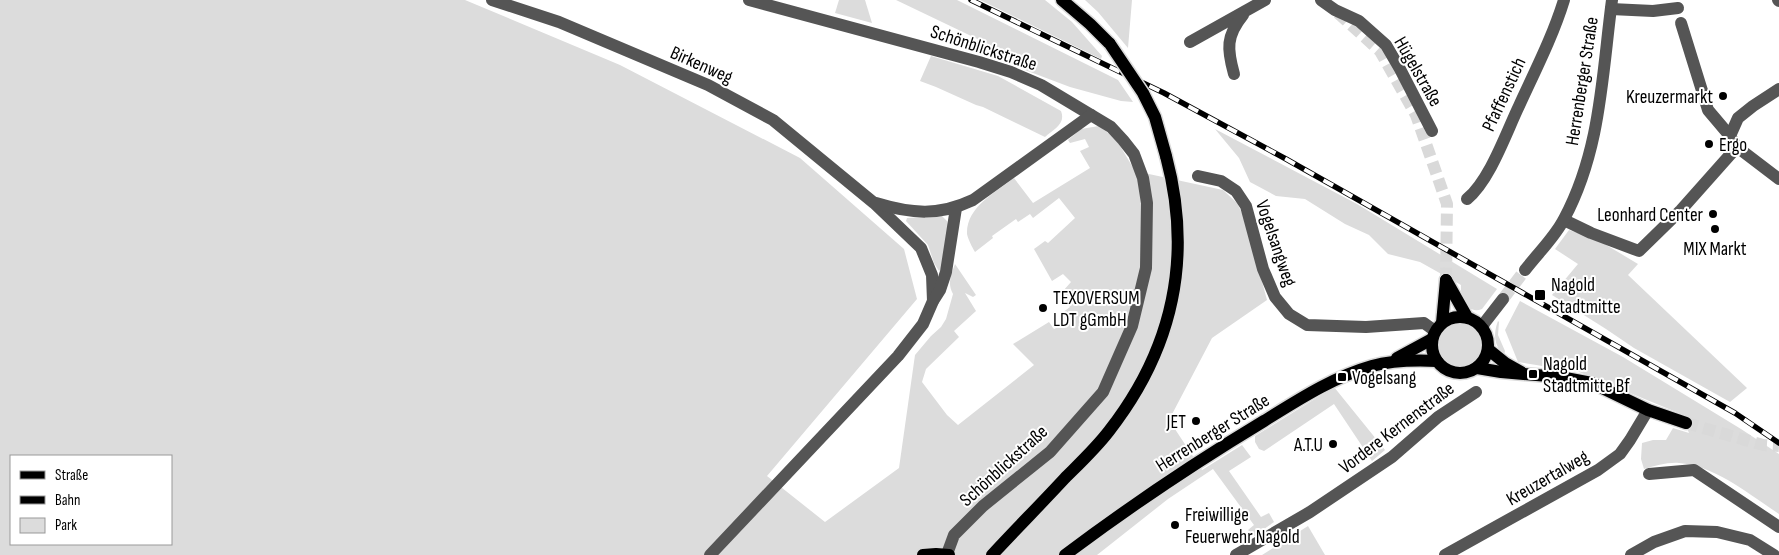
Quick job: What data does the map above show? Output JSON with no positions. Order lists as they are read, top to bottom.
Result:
{
  "streets": {
    "main road": ["Herrenberger Straße"],
    "street": [
      "Schönblickstraße",
      "Birkenweg",
      "Hügelstraße",
      "Pfaffenstich",
      "Vogelsangweg",
      "Vordere Kernenstraße",
      "Kreuzertalweg"
    ]
  },
  "crossings": [
    ["Herrenberger Straße", "Vogelsangweg"]
  ],
  "places": {
    "other": [
      "Kreuzermarkt",
      "Ergo",
      "Leonhard Center",
      "MIX Markt",
      "TEXOVERSUM LDT gGmbH",
      "JET",
      "A.T.U",
      "Freiwillige Feuerwehr Nagold"
    ],
    "transit": ["Nagold Stadtmitte", "Nagold Stadtmitte Bf", "Vogelsang"]
  },
  "legend": ["Straße", "Bahn", "Park"]
}
